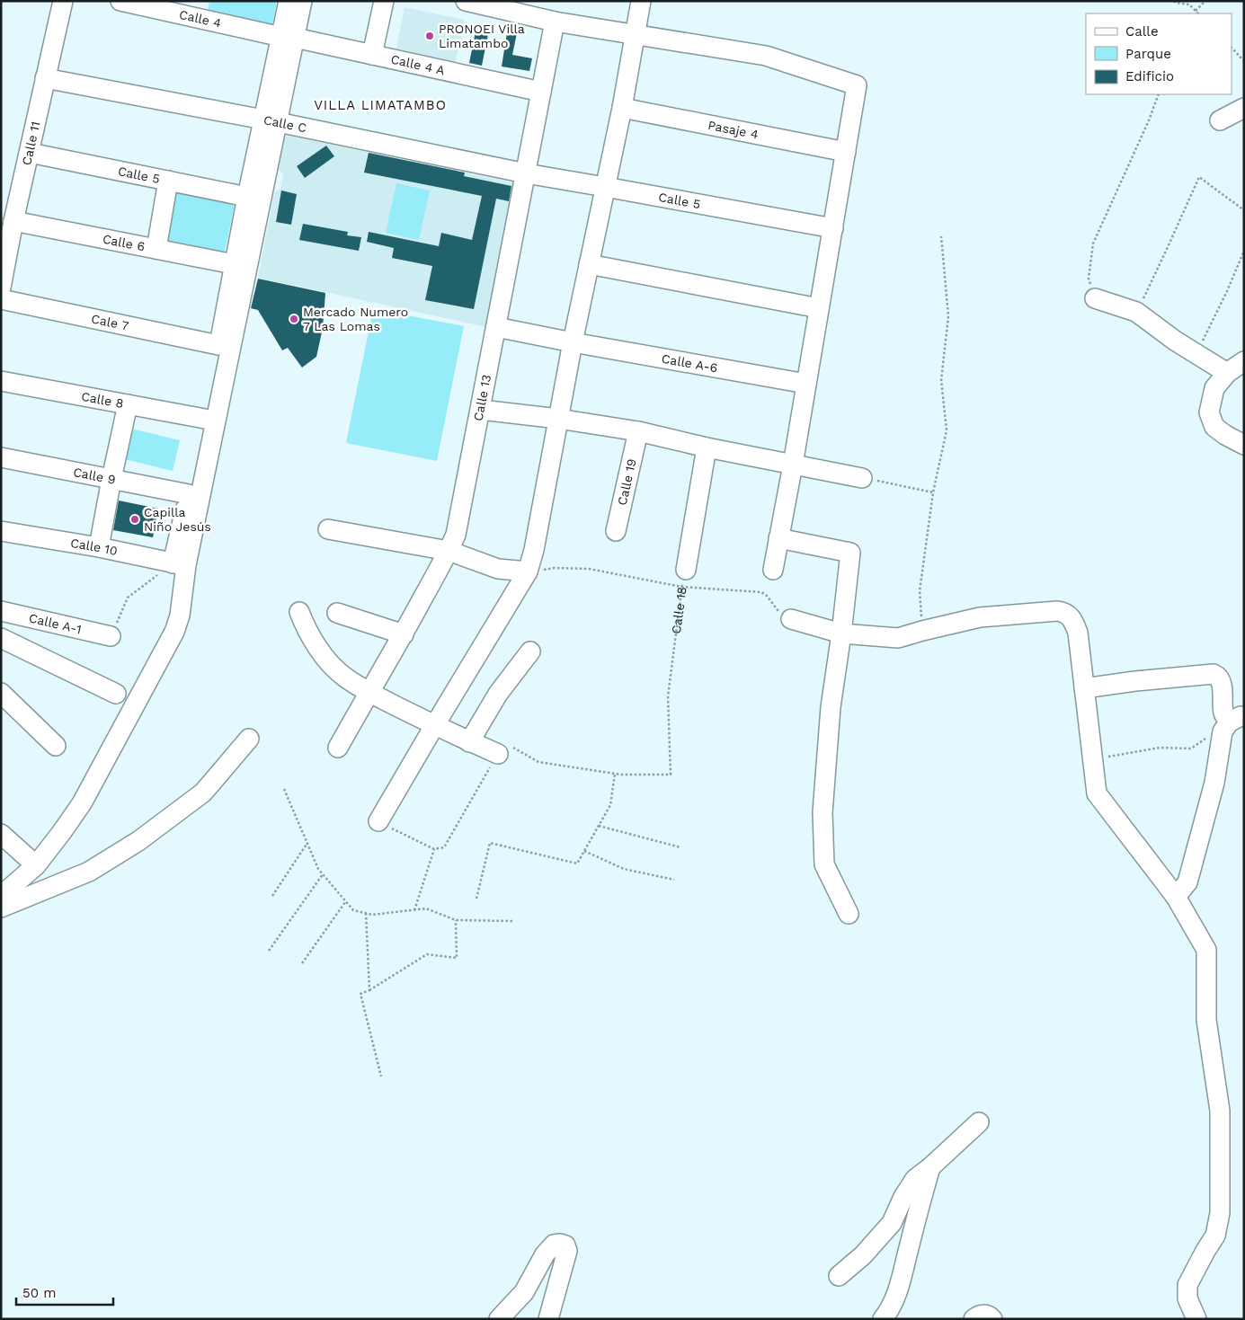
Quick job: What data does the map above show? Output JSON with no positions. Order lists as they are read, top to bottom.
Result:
{
  "streets": {
    "street": [
      "Calle 4",
      "Calle 4 A",
      "Calle C",
      "Pasaje 4",
      "Calle 11",
      "Calle 5",
      "Calle 6",
      "Cale 7",
      "Calle A-6",
      "Calle 13",
      "Calle 8",
      "Calle 9",
      "Calle 19",
      "Calle 10",
      "Calle 18",
      "Calle A-1"
    ]
  },
  "crossings": [
    ["Calle 4", "Calle 4 A"],
    ["Calle 4 A", "Calle 13"],
    ["Calle C", "Calle 11"],
    ["Calle C", "Calle 5"],
    ["Calle C", "Calle 13"],
    ["Calle 11", "Calle 5"],
    ["Calle 11", "Calle 6"],
    ["Calle 5", "Calle 13"],
    ["Calle A-6", "Calle 13"]
  ],
  "districts": ["VILLA LIMATAMBO"],
  "places": ["PRONOEI Villa Limatambo", "Mercado Numero 7 Las Lomas", "Capilla Niño Jesús"],
  "legend": ["Calle", "Parque", "Edificio"],
  "scale_bar": "50 m"
}
